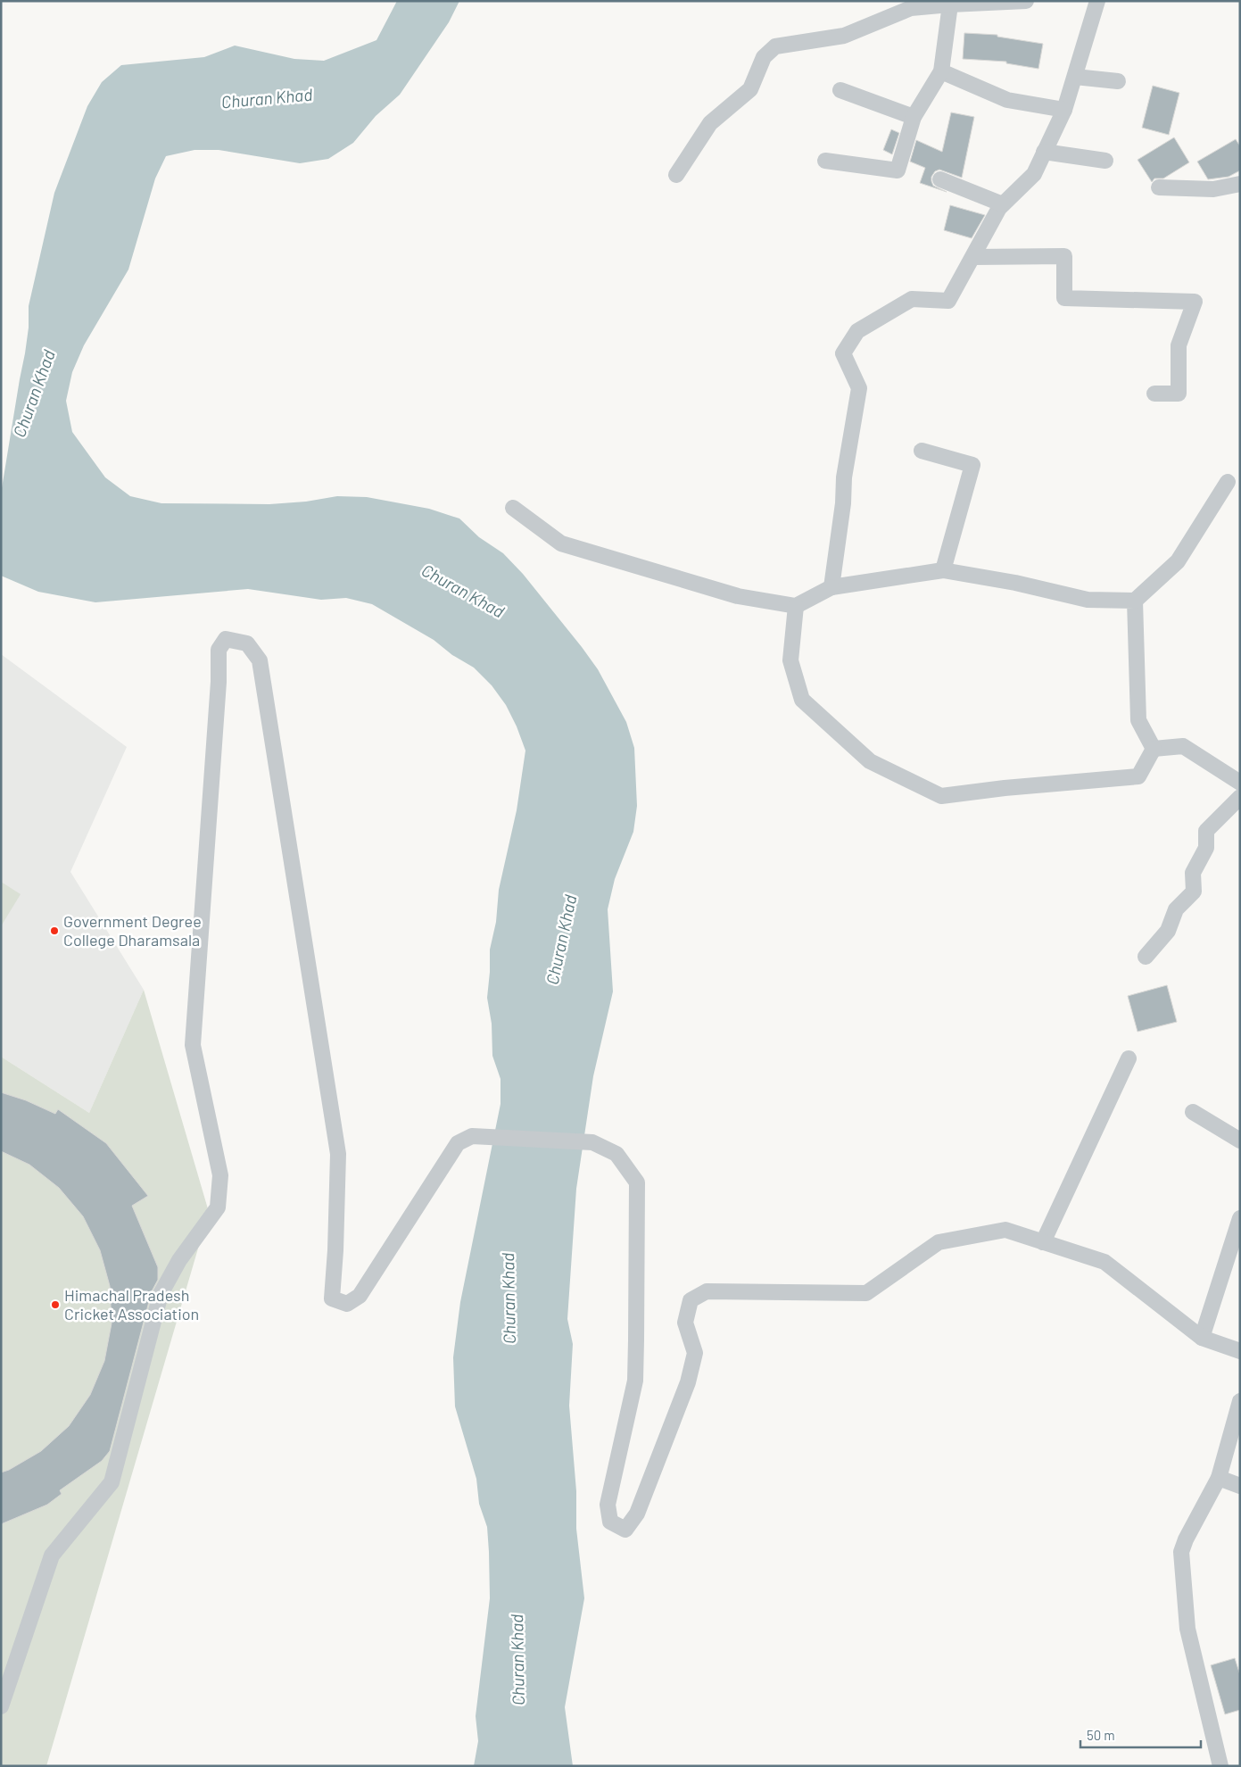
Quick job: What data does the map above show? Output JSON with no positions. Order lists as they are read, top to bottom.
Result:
{
  "water": ["Churan Khad"],
  "places": ["Government Degree College Dharamsala", "Himachal Pradesh Cricket Association"],
  "scale_bar": "50 m"
}
